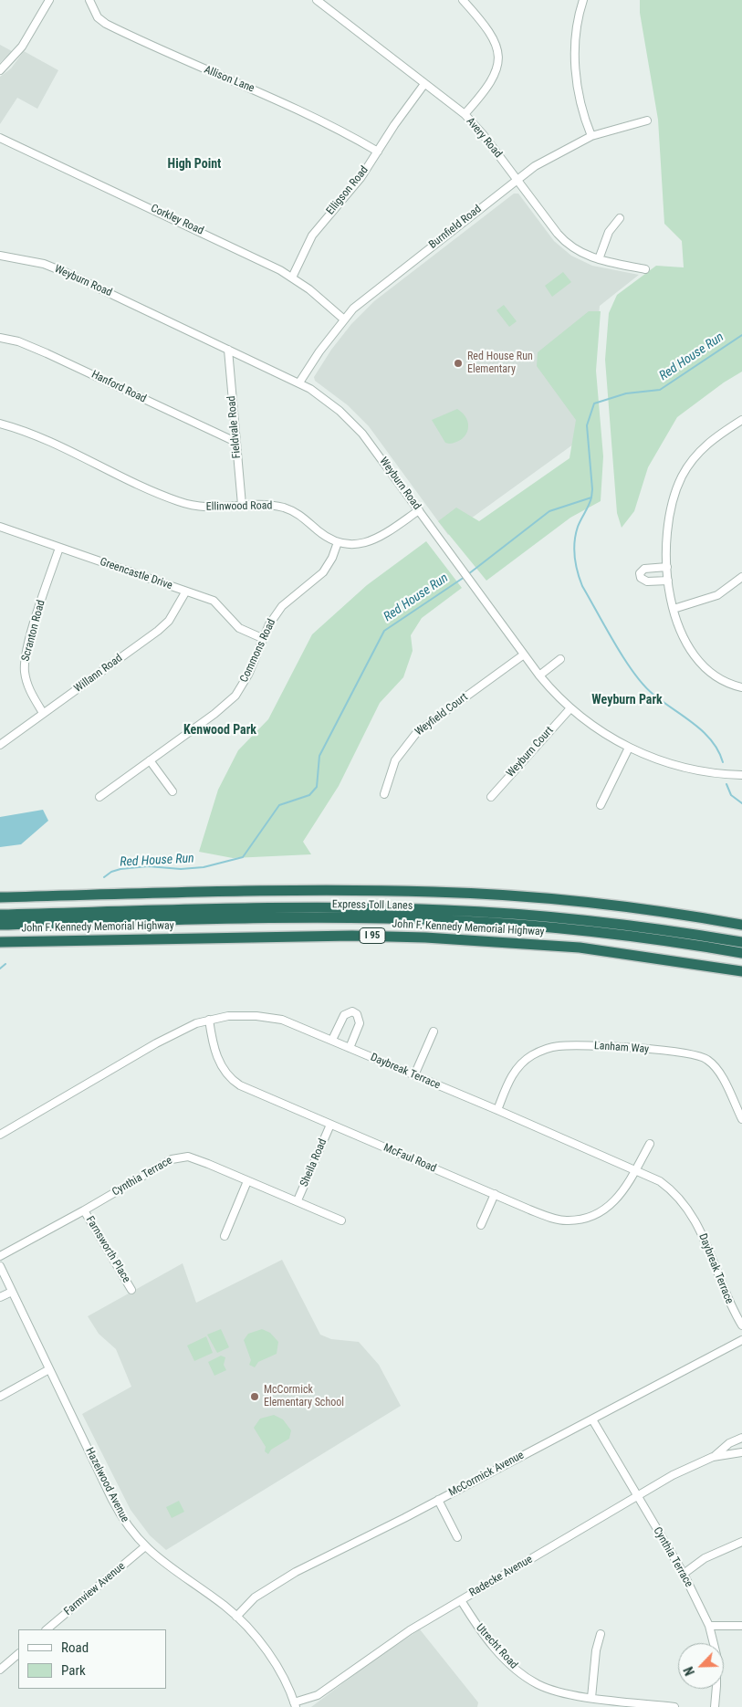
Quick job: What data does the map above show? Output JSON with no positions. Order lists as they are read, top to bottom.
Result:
{
  "streets": {
    "highway": ["Express Toll Lanes", "John F. Kennedy Memorial Highway", "I 95"],
    "street": [
      "Allison Lane",
      "Avery Road",
      "Elligson Road",
      "Corkley Road",
      "Burnfield Road",
      "Weyburn Road",
      "Hanford Road",
      "Fieldvale Road",
      "Ellinwood Road",
      "Greencastle Drive",
      "Scranton Road",
      "Commons Road",
      "Willann Road",
      "Weyfield Court",
      "Weyburn Court",
      "Lanham Way",
      "Daybreak Terrace",
      "McFaul Road",
      "Sheila Road",
      "Cynthia Terrace",
      "Farnsworth Place",
      "McCormick Avenue",
      "Hazelwood Avenue",
      "Radecke Avenue",
      "Farmview Avenue",
      "Utrecht Road"
    ]
  },
  "crossings": [
    ["Allison Lane", "Elligson Road"],
    ["Avery Road", "Elligson Road"],
    ["Avery Road", "Burnfield Road"],
    ["Elligson Road", "Corkley Road"],
    ["Corkley Road", "Burnfield Road"],
    ["Burnfield Road", "Weyburn Road"],
    ["Weyburn Road", "Fieldvale Road"],
    ["Weyburn Road", "Ellinwood Road"],
    ["Weyburn Road", "Weyfield Court"],
    ["Weyburn Road", "Weyburn Court"],
    ["Hanford Road", "Fieldvale Road"],
    ["Fieldvale Road", "Ellinwood Road"],
    ["Ellinwood Road", "Commons Road"],
    ["Greencastle Drive", "Scranton Road"],
    ["Greencastle Drive", "Commons Road"],
    ["Greencastle Drive", "Willann Road"],
    ["Scranton Road", "Willann Road"],
    ["Lanham Way", "Daybreak Terrace"],
    ["Daybreak Terrace", "McFaul Road"],
    ["McFaul Road", "Sheila Road"],
    ["Sheila Road", "Cynthia Terrace"],
    ["Cynthia Terrace", "Farnsworth Place"],
    ["Cynthia Terrace", "McCormick Avenue"],
    ["Cynthia Terrace", "Radecke Avenue"],
    ["McCormick Avenue", "Hazelwood Avenue"],
    ["Hazelwood Avenue", "Radecke Avenue"],
    ["Hazelwood Avenue", "Farmview Avenue"],
    ["Radecke Avenue", "Utrecht Road"]
  ],
  "districts": ["High Point", "Weyburn Park", "Kenwood Park"],
  "water": ["Red House Run"],
  "places": ["Red House Run Elementary", "McCormick Elementary School"],
  "legend": ["Road", "Park"],
  "north": "bottom left"
}
